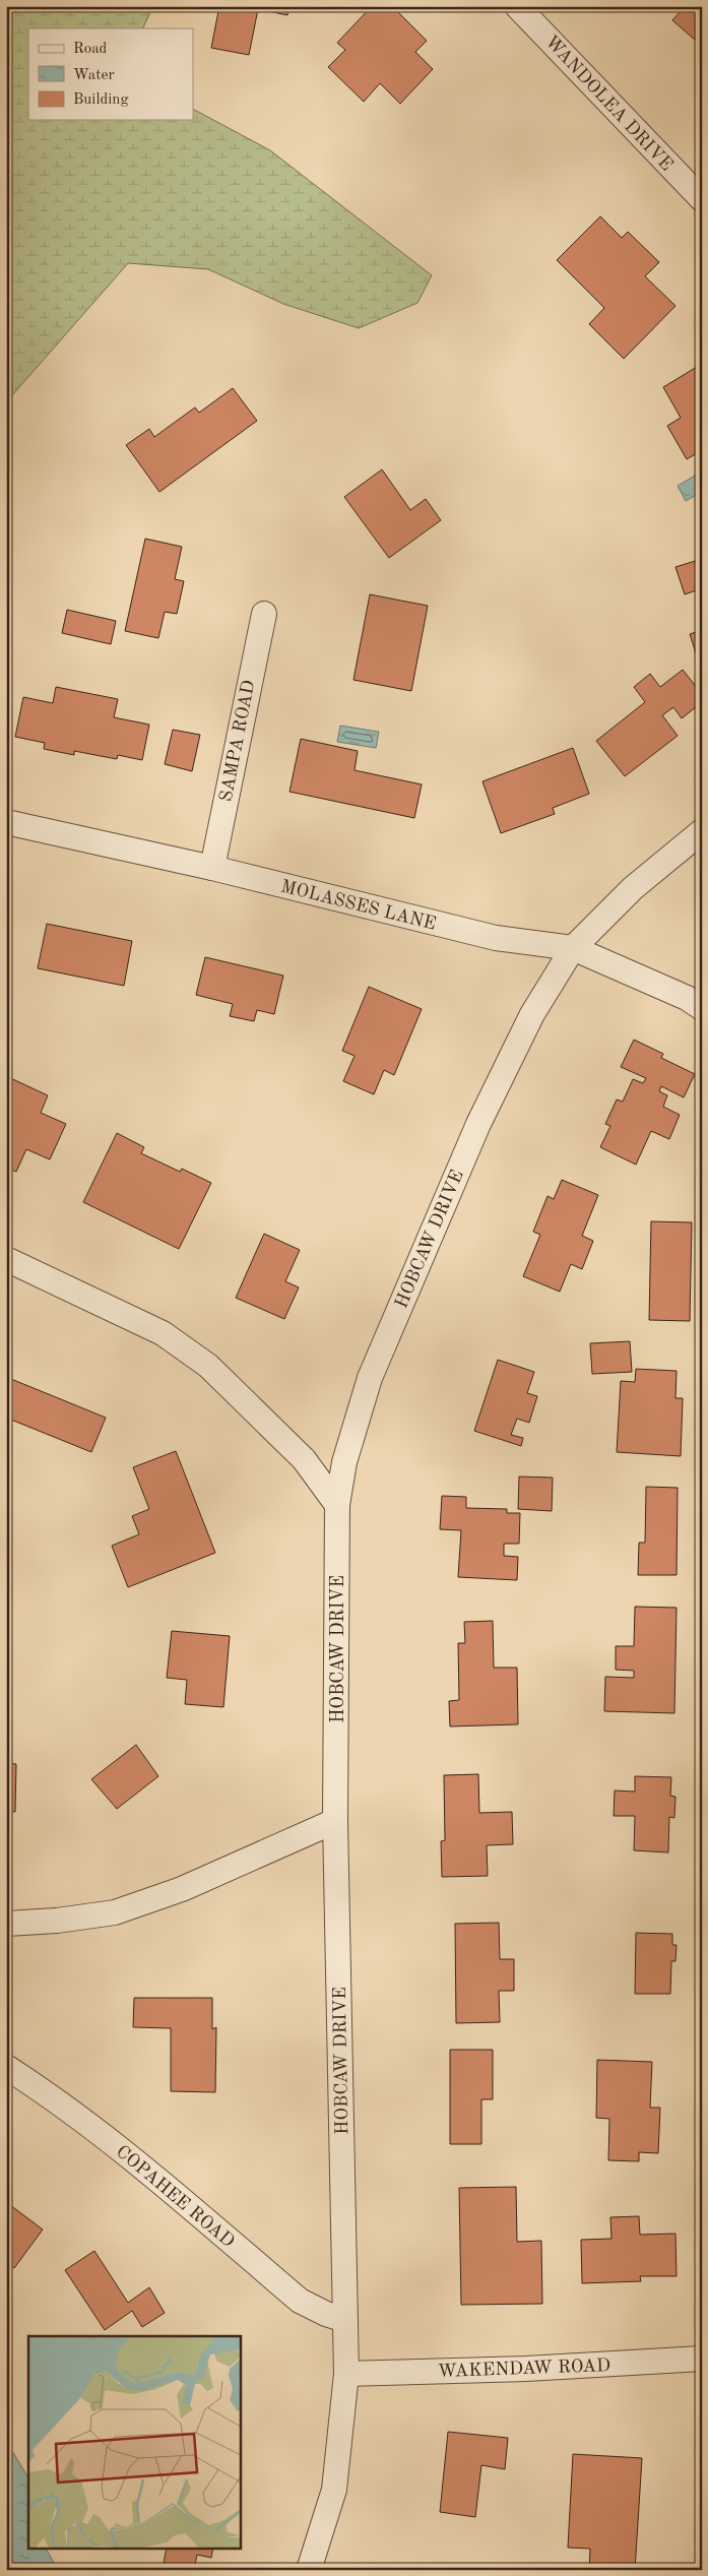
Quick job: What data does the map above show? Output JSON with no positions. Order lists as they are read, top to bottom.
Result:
{
  "streets": {
    "street": [
      "WANDOLEA DRIVE",
      "SAMPA ROAD",
      "MOLASSES LANE",
      "HOBCAW DRIVE",
      "COPAHEE ROAD",
      "WAKENDAW ROAD"
    ]
  },
  "crossings": [
    ["SAMPA ROAD", "MOLASSES LANE"],
    ["MOLASSES LANE", "HOBCAW DRIVE"],
    ["HOBCAW DRIVE", "COPAHEE ROAD"],
    ["HOBCAW DRIVE", "WAKENDAW ROAD"]
  ],
  "legend": ["Road", "Water", "Building"]
}
